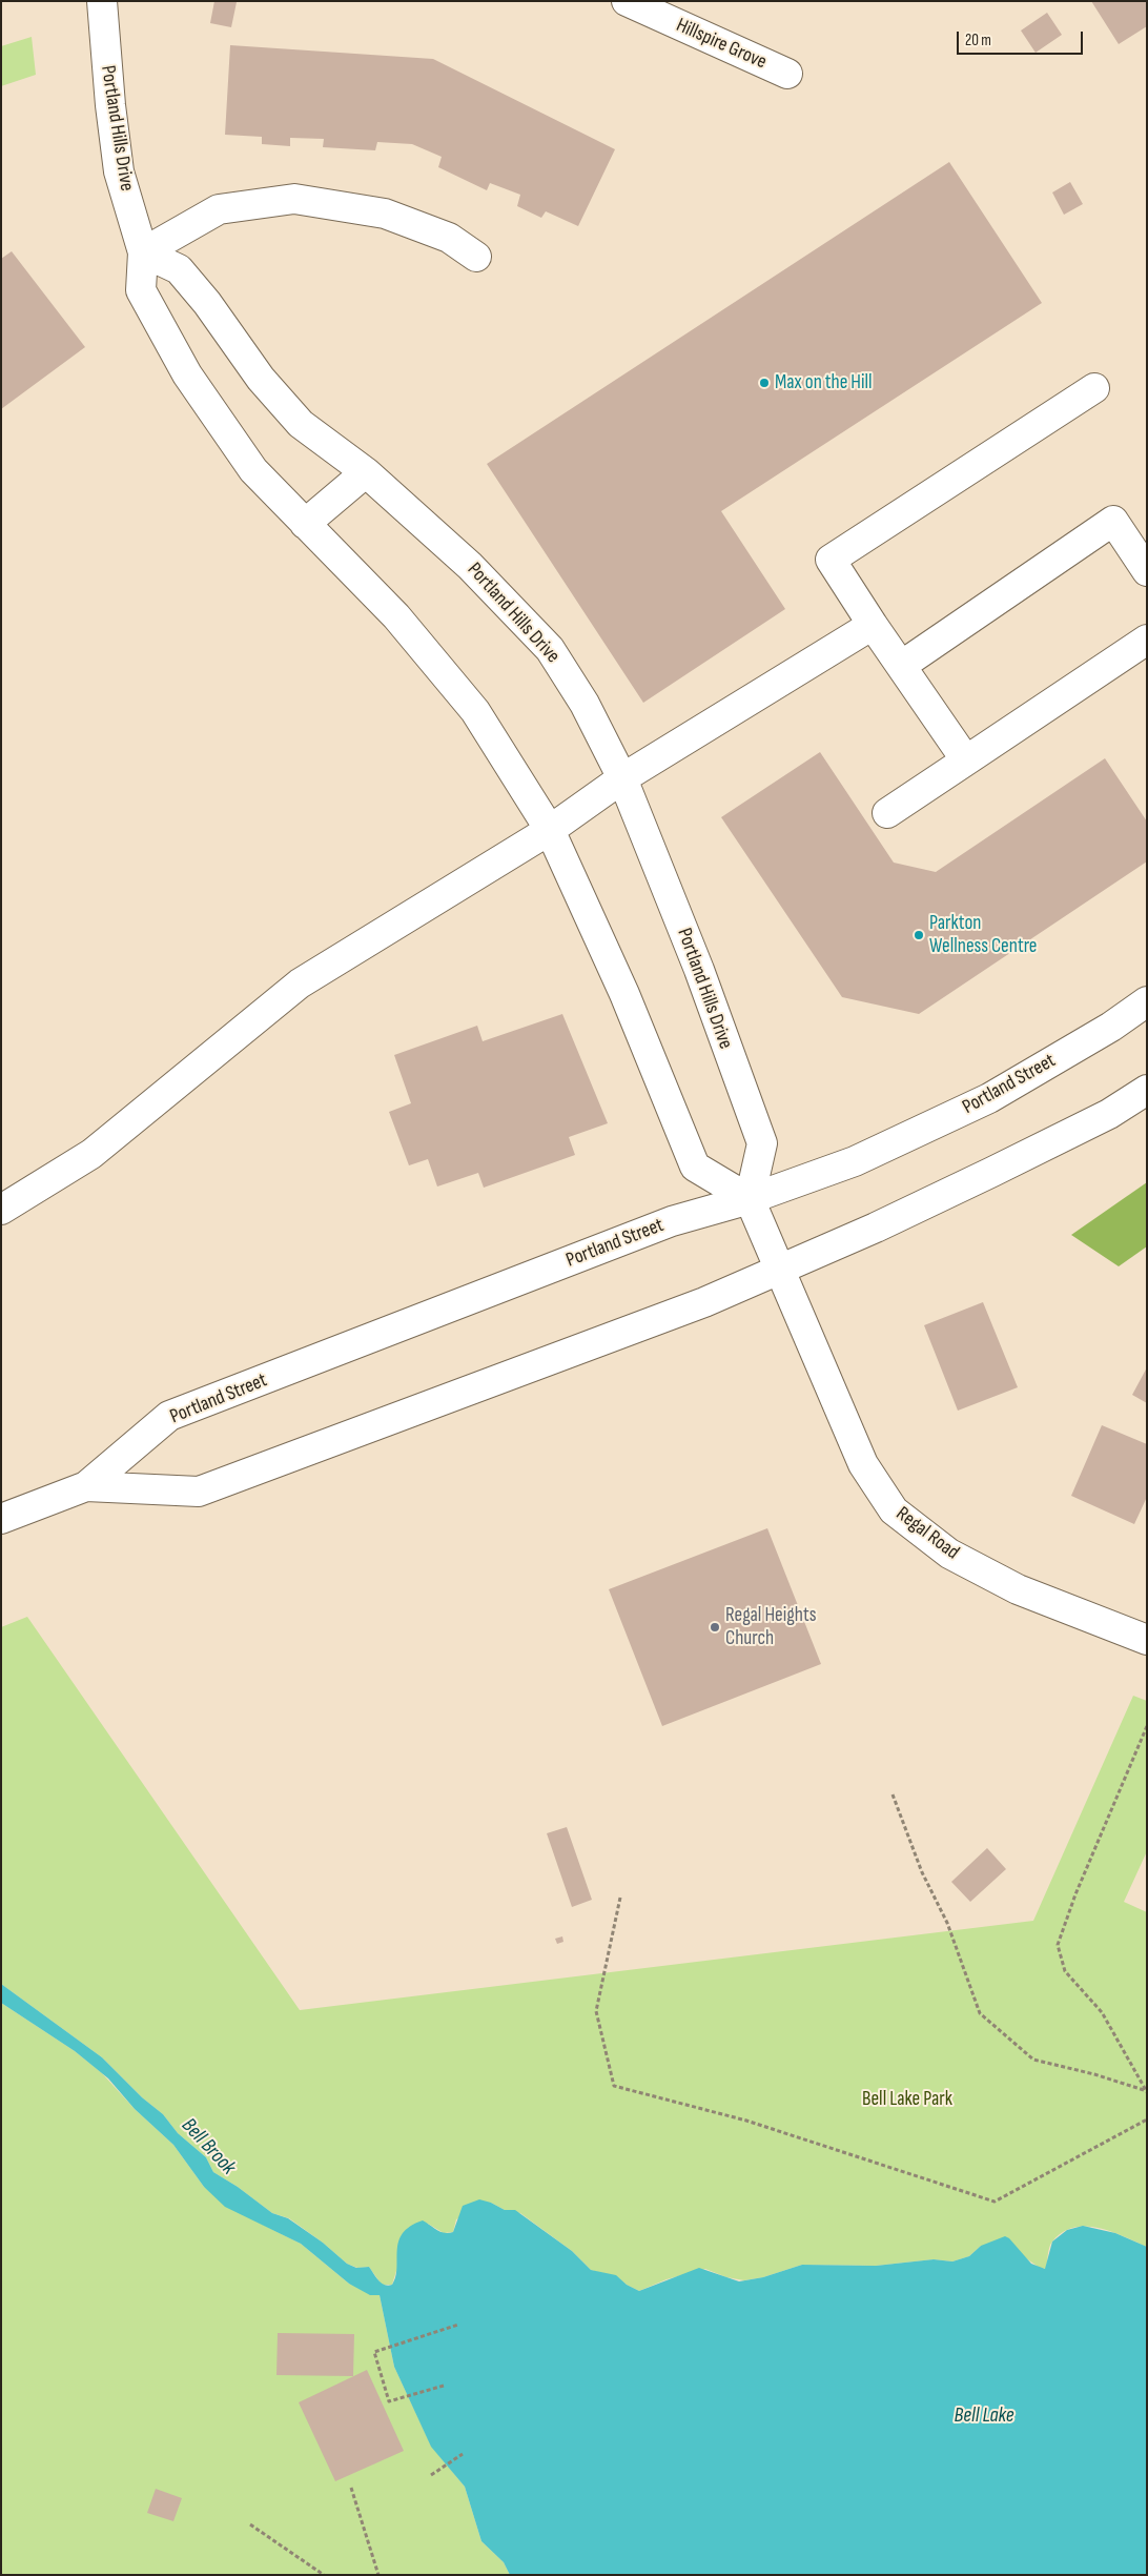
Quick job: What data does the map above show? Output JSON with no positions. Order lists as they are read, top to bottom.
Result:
{
  "streets": {
    "street": [
      "Hillspire Grove",
      "Portland Hills Drive",
      "Portland Street",
      "Regal Road"
    ]
  },
  "crossings": [
    ["Portland Hills Drive", "Portland Street"],
    ["Portland Street", "Regal Road"]
  ],
  "water": ["Bell Brook", "Bell Lake"],
  "parks": ["Bell Lake Park"],
  "places": ["Max on the Hill", "Parkton Wellness Centre", "Regal Heights Church"],
  "scale_bar": "20 m"
}
